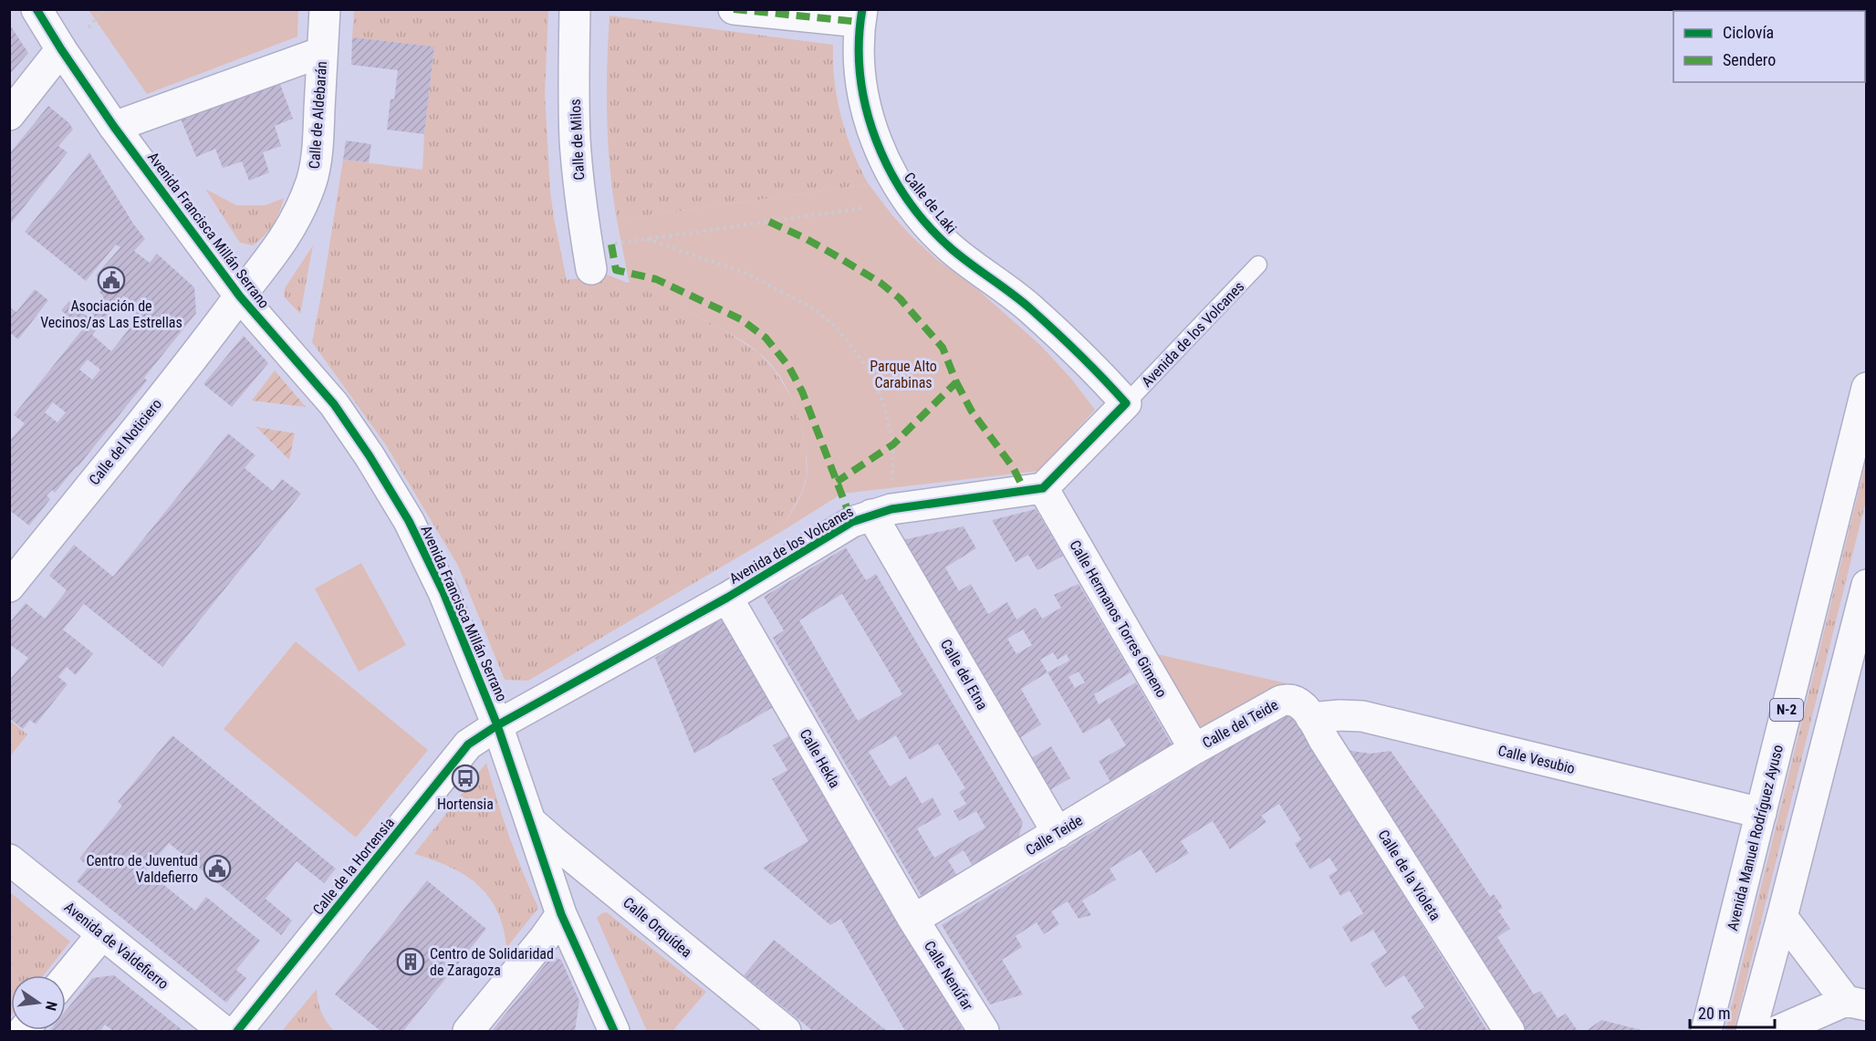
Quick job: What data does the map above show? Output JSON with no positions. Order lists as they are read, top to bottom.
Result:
{
  "streets": {
    "main road": [
      "Calle de Aldebarán",
      "Calle de Milos",
      "Calle de Laki",
      "Avenida Francisca Millán Serrano",
      "Avenida de los Volcanes",
      "Calle del Noticiero",
      "Calle Hermanos Torres Gimeno",
      "Calle del Etna",
      "N-2",
      "Calle del Teide",
      "Calle Hekla",
      "Calle Vesubio",
      "Calle Teide",
      "Avenida Manuel Rodríguez Ayuso",
      "Calle de la Hortensia",
      "Calle de la Violeta",
      "Calle Orquídea",
      "Avenida de Valdefierro",
      "Calle Nenúfar"
    ]
  },
  "crossings": [
    ["Calle de Aldebarán", "Avenida Francisca Millán Serrano"],
    ["Calle de Aldebarán", "Calle del Noticiero"],
    ["Calle de Laki", "Avenida de los Volcanes"],
    ["Avenida Francisca Millán Serrano", "Avenida de los Volcanes"],
    ["Avenida Francisca Millán Serrano", "Calle del Noticiero"],
    ["Avenida Francisca Millán Serrano", "Calle de la Hortensia"],
    ["Avenida Francisca Millán Serrano", "Calle Orquídea"],
    ["Avenida de los Volcanes", "Calle Hermanos Torres Gimeno"],
    ["Avenida de los Volcanes", "Calle del Etna"],
    ["Avenida de los Volcanes", "Calle Hekla"],
    ["Avenida de los Volcanes", "Calle de la Hortensia"],
    ["Calle Hermanos Torres Gimeno", "Calle del Teide"],
    ["Calle Hermanos Torres Gimeno", "Calle Teide"],
    ["Calle del Etna", "Calle Teide"],
    ["Calle del Teide", "Calle Vesubio"],
    ["Calle del Teide", "Calle Teide"],
    ["Calle del Teide", "Calle de la Violeta"],
    ["Calle Hekla", "Calle Teide"],
    ["Calle Hekla", "Calle Nenúfar"],
    ["Calle Vesubio", "Avenida Manuel Rodríguez Ayuso"],
    ["Calle Vesubio", "Calle de la Violeta"],
    ["Calle Teide", "Calle Nenúfar"]
  ],
  "parks": ["Parque Alto Carabinas"],
  "places": {
    "public building": ["Asociación de Vecinos/as Las Estrellas", "Centro de Juventud Valdefierro"],
    "bus stop": ["Hortensia"],
    "building": ["Centro de Solidaridad de Zaragoza"]
  },
  "legend": ["Ciclovía", "Sendero"],
  "scale_bar": "20 m",
  "north": "right"
}
